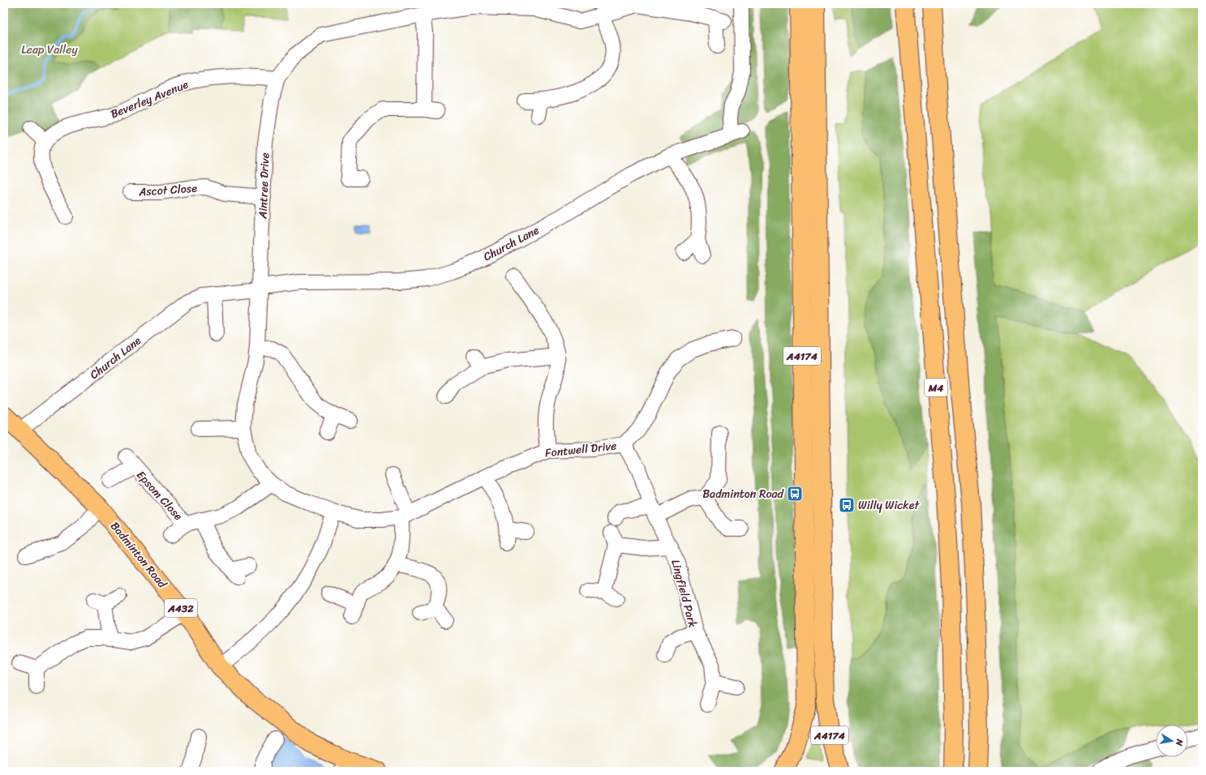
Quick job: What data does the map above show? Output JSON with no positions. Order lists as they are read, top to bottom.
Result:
{
  "streets": {
    "main road": [
      "A4174",
      "M4",
      "Badminton Road",
      "A432"
    ],
    "street": [
      "Beverley Avenue",
      "Aintree Drive",
      "Ascot Close",
      "Church Lane",
      "Fontwell Drive",
      "Epsom Close",
      "Lingfield Park"
    ]
  },
  "crossings": [
    ["Beverley Avenue", "Aintree Drive"],
    ["Aintree Drive", "Ascot Close"],
    ["Aintree Drive", "Church Lane"],
    ["Aintree Drive", "Fontwell Drive"],
    ["Aintree Drive", "Epsom Close"],
    ["Church Lane", "Badminton Road"],
    ["Fontwell Drive", "Lingfield Park"]
  ],
  "parks": ["Leap Valley"],
  "places": {
    "bus stop": ["Badminton Road", "Willy Wicket"]
  },
  "north": "right"
}
